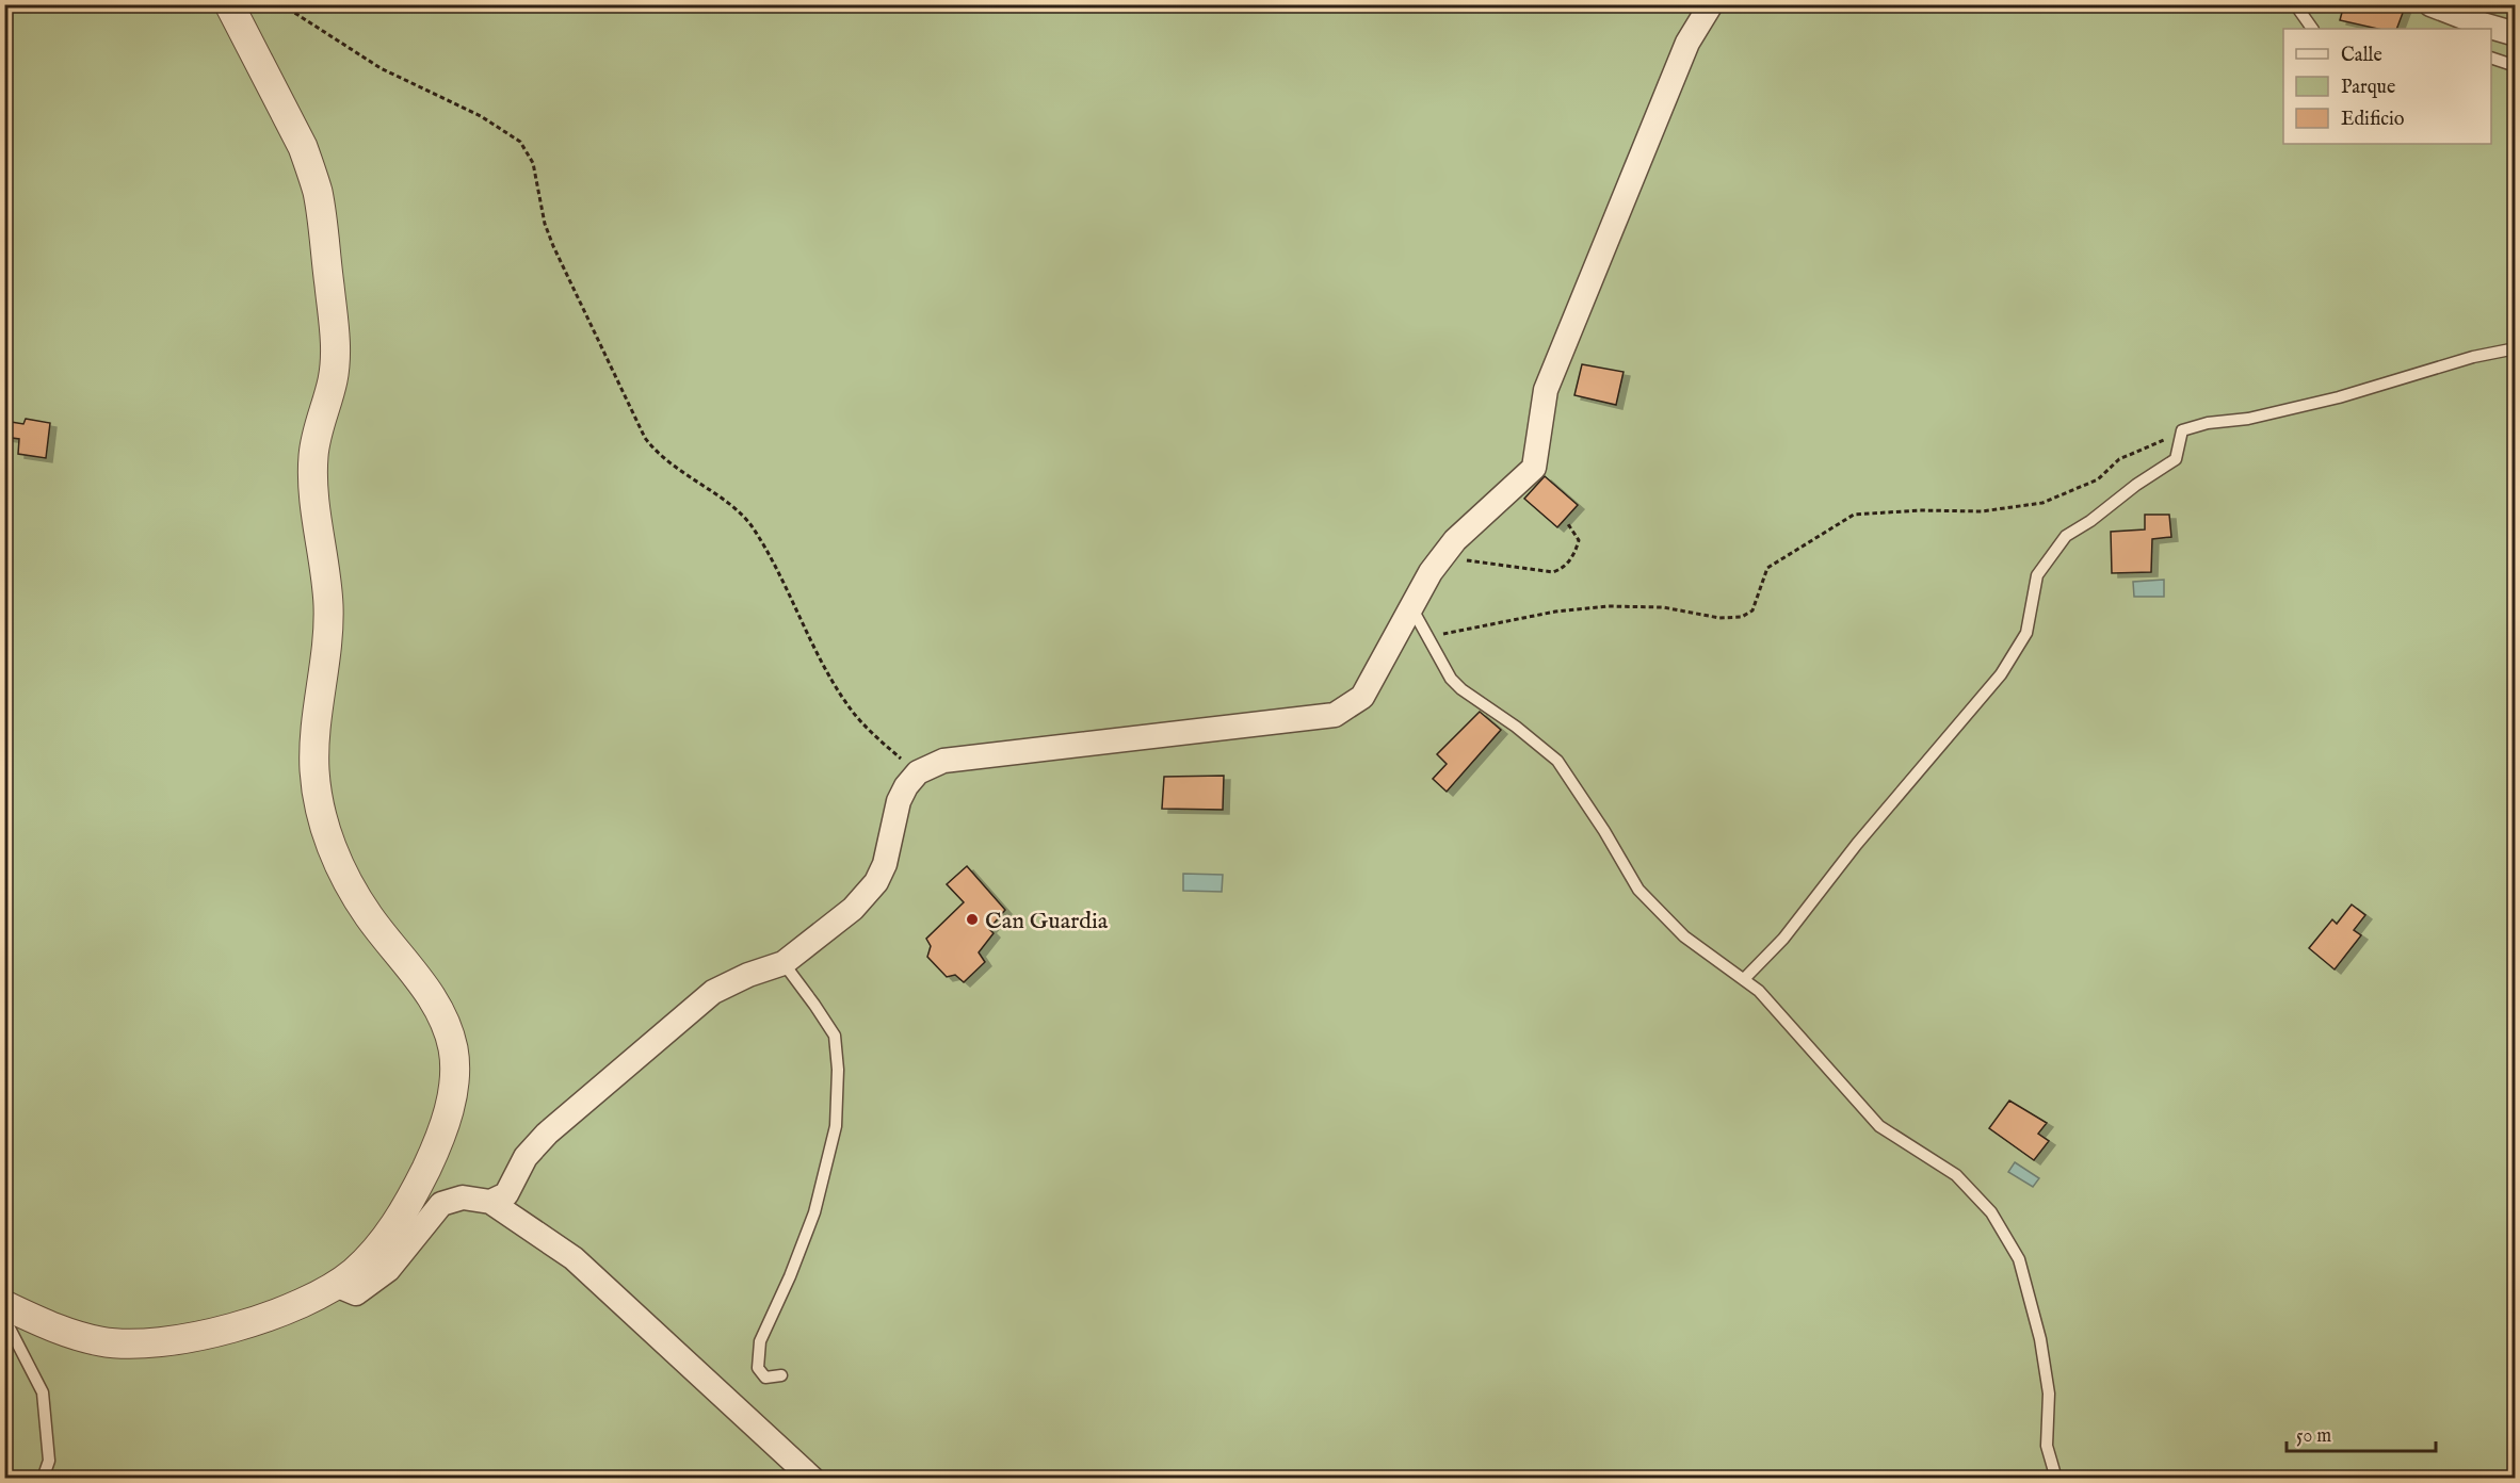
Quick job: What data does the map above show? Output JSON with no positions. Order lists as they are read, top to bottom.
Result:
{
  "places": ["Can Guardia"],
  "legend": ["Calle", "Parque", "Edificio"],
  "scale_bar": "50 m"
}
